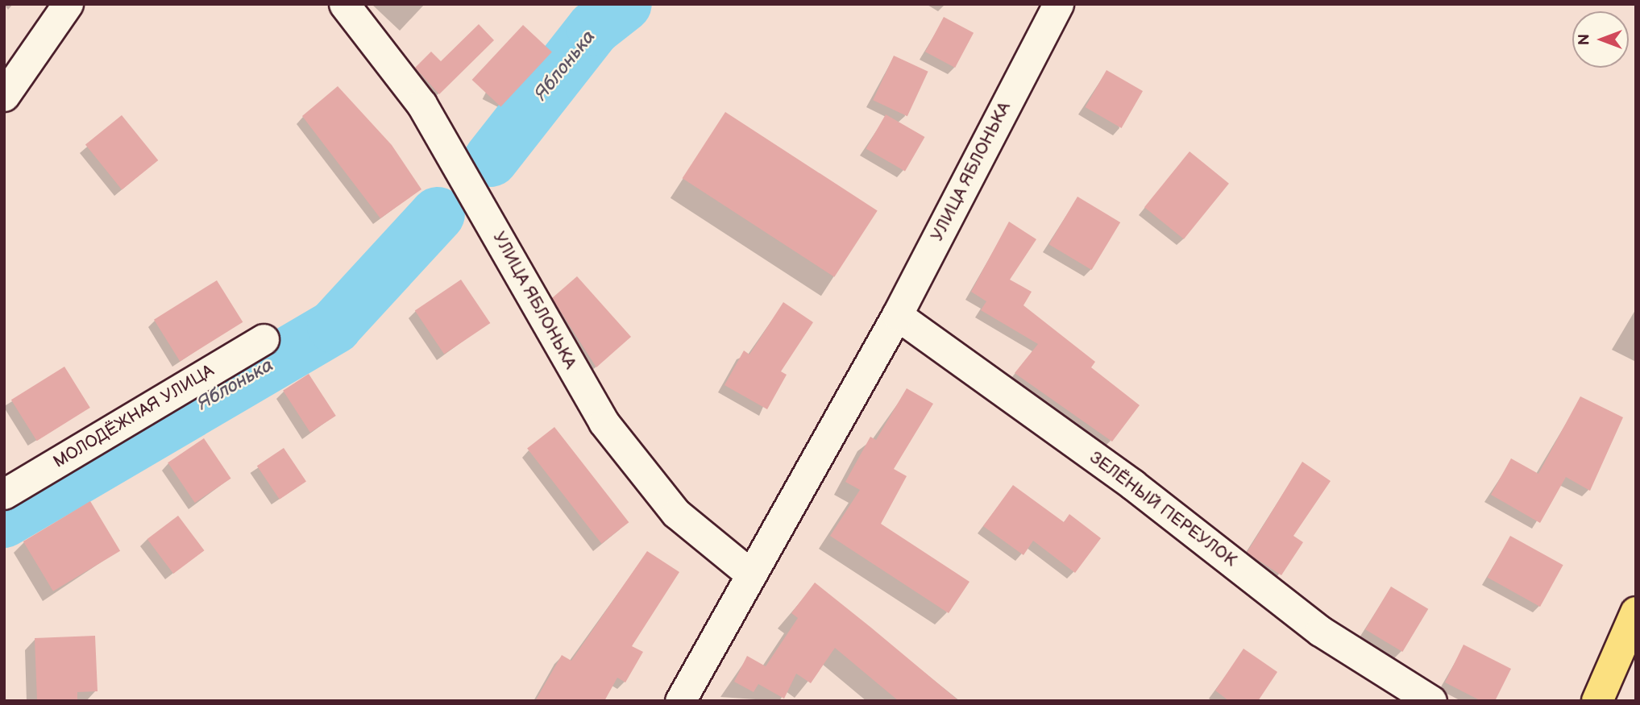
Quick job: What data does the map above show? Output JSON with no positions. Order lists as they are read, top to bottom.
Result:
{
  "streets": {
    "street": ["УЛИЦА ЯБЛОНЬКА", "МОЛОДЁЖНАЯ УЛИЦА", "ЗЕЛЁНЫЙ ПЕРЕУЛОК"]
  },
  "crossings": [
    ["УЛИЦА ЯБЛОНЬКА", "ЗЕЛЁНЫЙ ПЕРЕУЛОК"]
  ],
  "water": ["Яблонька"],
  "north": "left"
}
